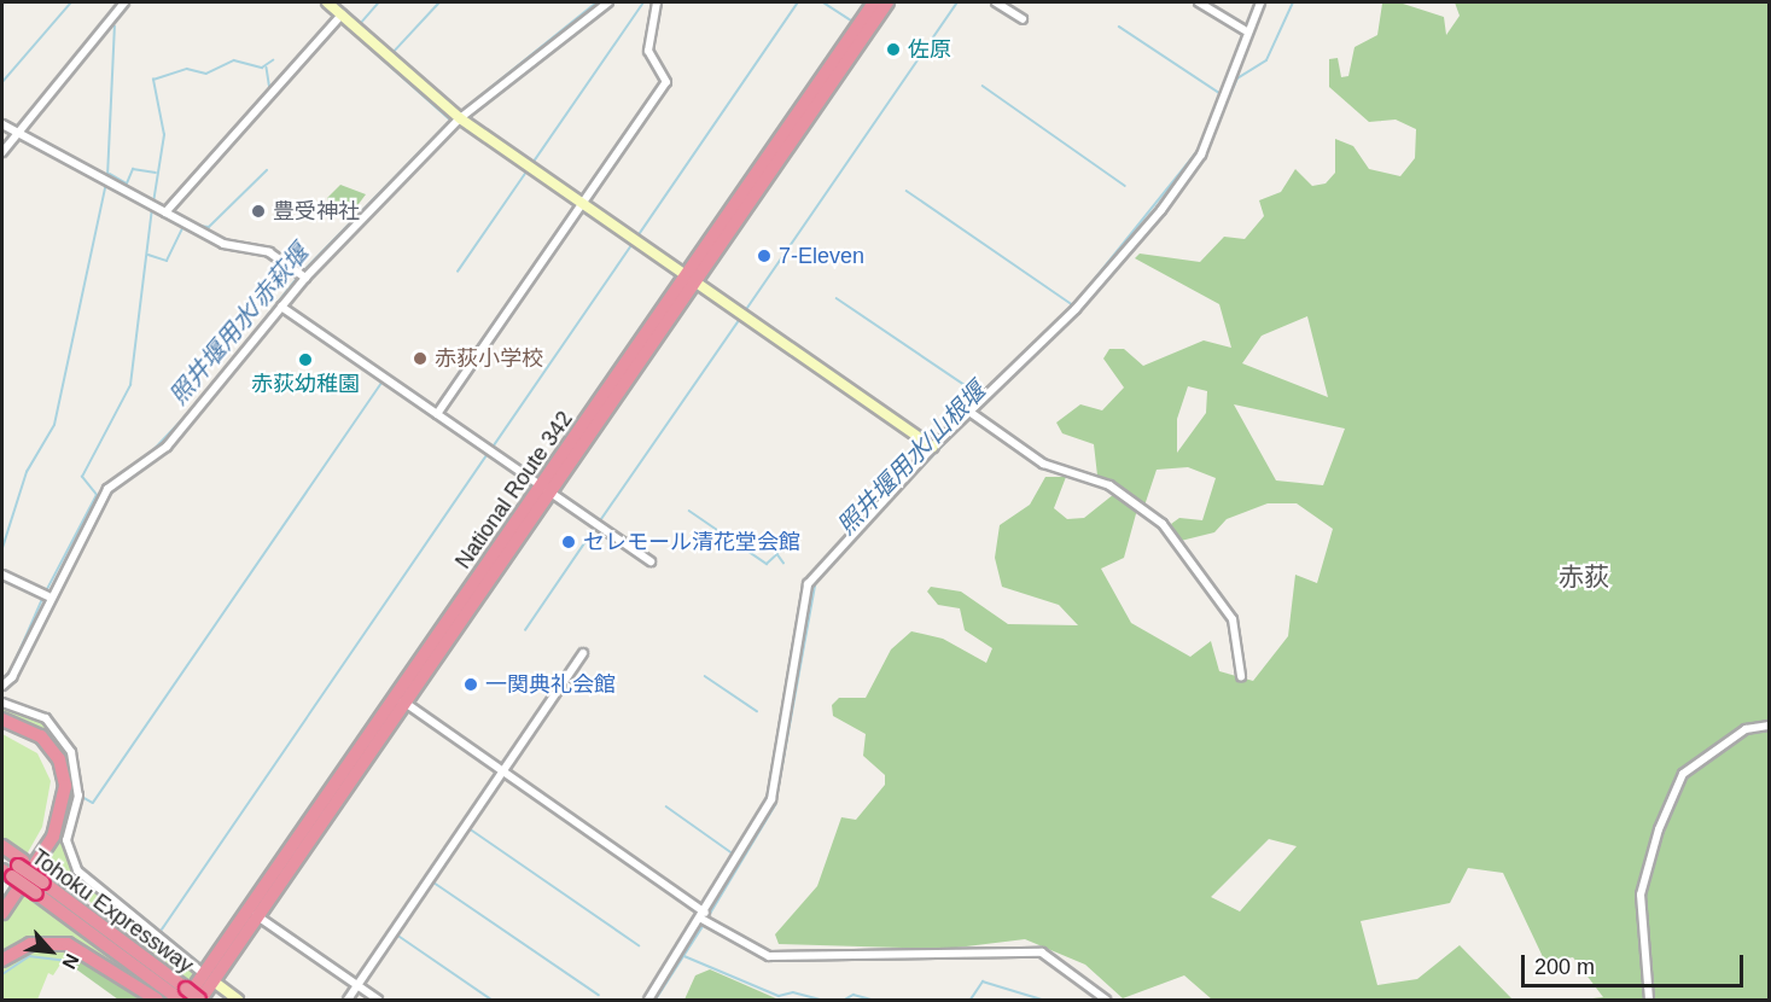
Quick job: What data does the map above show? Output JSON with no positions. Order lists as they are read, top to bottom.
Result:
{
  "streets": {
    "highway": ["National Route 342", "Tohoku Expressway"]
  },
  "crossings": [
    ["National Route 342", "Tohoku Expressway"]
  ],
  "districts": ["赤荻"],
  "water": ["照井堰用水/赤萩堰", "照井堰用水/山根堰"],
  "places": [
    "佐原",
    "豊受神社",
    "7-Eleven",
    "赤荻小学校",
    "赤荻幼稚園",
    "セレモール清花堂会館",
    "一関典礼会館"
  ],
  "scale_bar": "200 m",
  "north": "bottom right"
}
